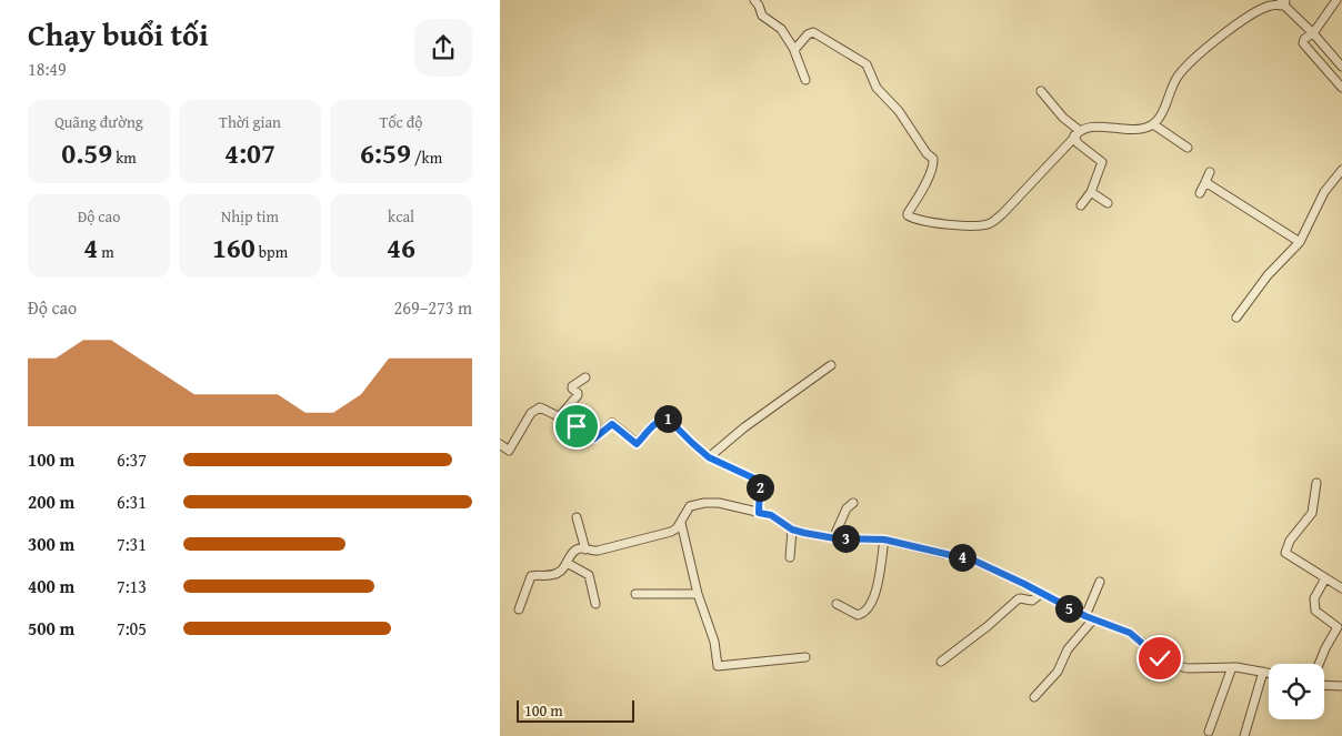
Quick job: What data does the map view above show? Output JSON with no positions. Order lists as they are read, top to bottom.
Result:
{
  "scale_bar": "100 m",
  "page": {
    "heading": ["Chạy buổi tối", "18:49"],
    "stats": [
      ["Quãng đường", "0.59 km"],
      ["Thời gian", "4:07"],
      ["Tốc độ", "6:59 /km"],
      ["Độ cao", "4 m"],
      ["Nhịp tim", "160 bpm"],
      ["kcal", "46"]
    ],
    "chart": ["Độ cao", "269–273 m"],
    "pins": [
      "1",
      "2",
      "3",
      "4",
      "5"
    ],
    "list": [
      {
        "name": "100 m",
        "note": "6:37"
      },
      {
        "name": "200 m",
        "note": "6:31"
      },
      {
        "name": "300 m",
        "note": "7:31"
      },
      {
        "name": "400 m",
        "note": "7:13"
      },
      {
        "name": "500 m",
        "note": "7:05"
      }
    ],
    "scale": "100 m"
  }
}
